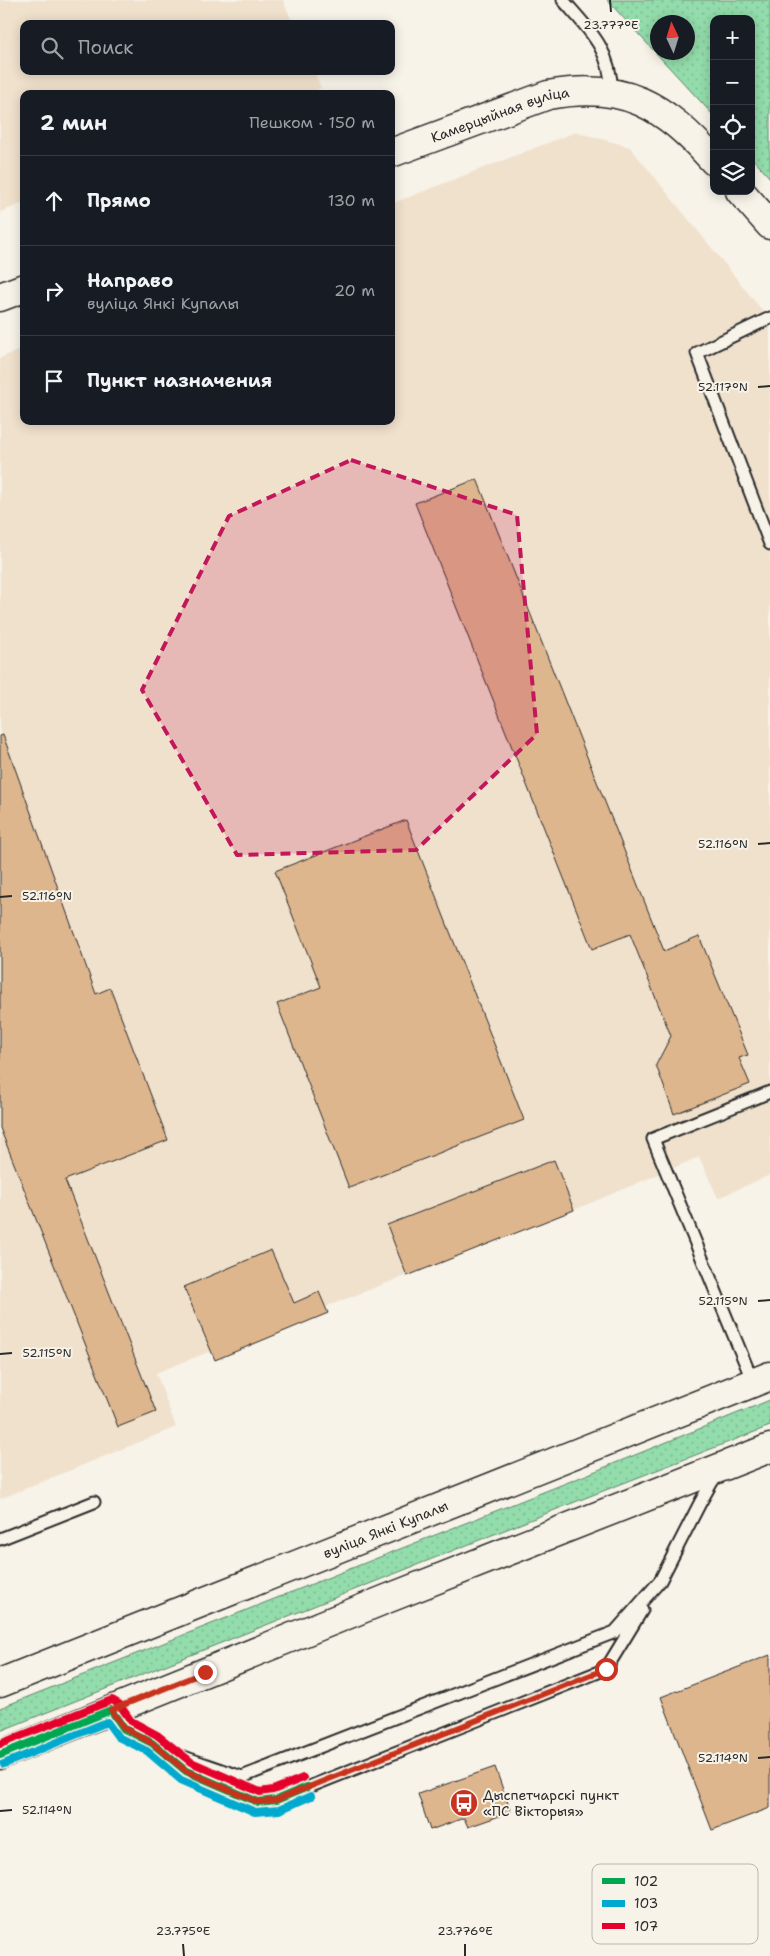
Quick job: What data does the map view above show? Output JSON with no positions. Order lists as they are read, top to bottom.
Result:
{
  "streets": {
    "main road": ["Камерцыйная вуліца", "вуліца Янкі Купалы"]
  },
  "places": {
    "bus stop": ["Дыспетчарскі пункт «ПС Вікторыя»"]
  },
  "lines": ["transit line 107", "transit line 102", "transit line 103"],
  "legend": ["102", "103", "107"],
  "north": "top",
  "page": {
    "map_buttons": ["+", "−"],
    "search": "Поиск",
    "heading": ["2 мин", "Пешком · 150 m"],
    "list": [
      ["Прямо", "130 m"],
      ["Направо", "вуліца Янкі Купалы", "20 m"],
      "Пункт назначения"
    ]
  },
  "coordinates": [
    "23.777°E",
    "52.117°N",
    "52.116°N",
    "52.115°N",
    "52.114°N",
    "23.775°E",
    "23.776°E"
  ]
}
